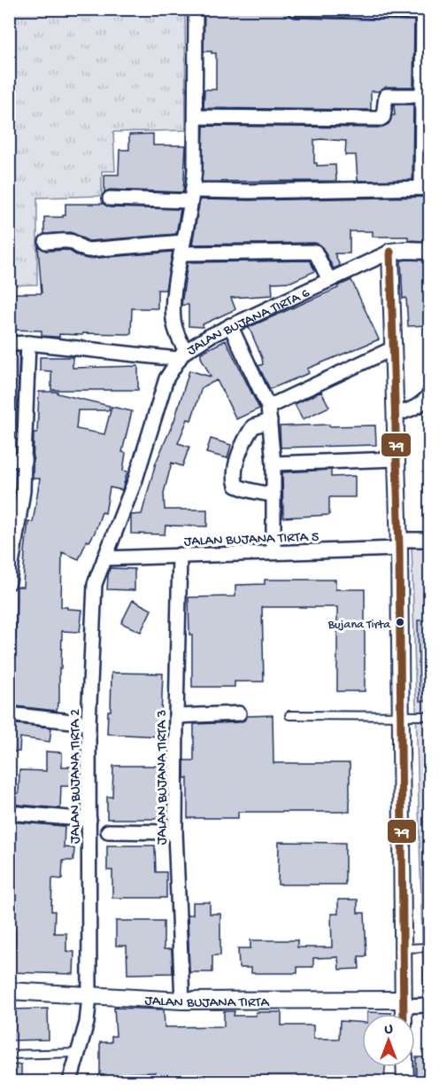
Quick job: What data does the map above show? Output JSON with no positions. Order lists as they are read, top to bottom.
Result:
{
  "streets": {
    "street": [
      "JALAN BUJANA TIRTA 6",
      "JALAN BUJANA TIRTA 5",
      "JALAN BUJANA TIRTA 2",
      "JALAN BUJANA TIRTA 3",
      "JALAN BUJANA TIRTA"
    ]
  },
  "crossings": [
    ["JALAN BUJANA TIRTA 6", "JALAN BUJANA TIRTA 5"],
    ["JALAN BUJANA TIRTA 6", "JALAN BUJANA TIRTA 2"],
    ["JALAN BUJANA TIRTA 5", "JALAN BUJANA TIRTA 2"],
    ["JALAN BUJANA TIRTA 5", "JALAN BUJANA TIRTA 3"],
    ["JALAN BUJANA TIRTA 2", "JALAN BUJANA TIRTA"],
    ["JALAN BUJANA TIRTA 3", "JALAN BUJANA TIRTA"]
  ],
  "places": ["Bujana Tirta"],
  "lines": ["transit line 79"],
  "north": "top"
}
